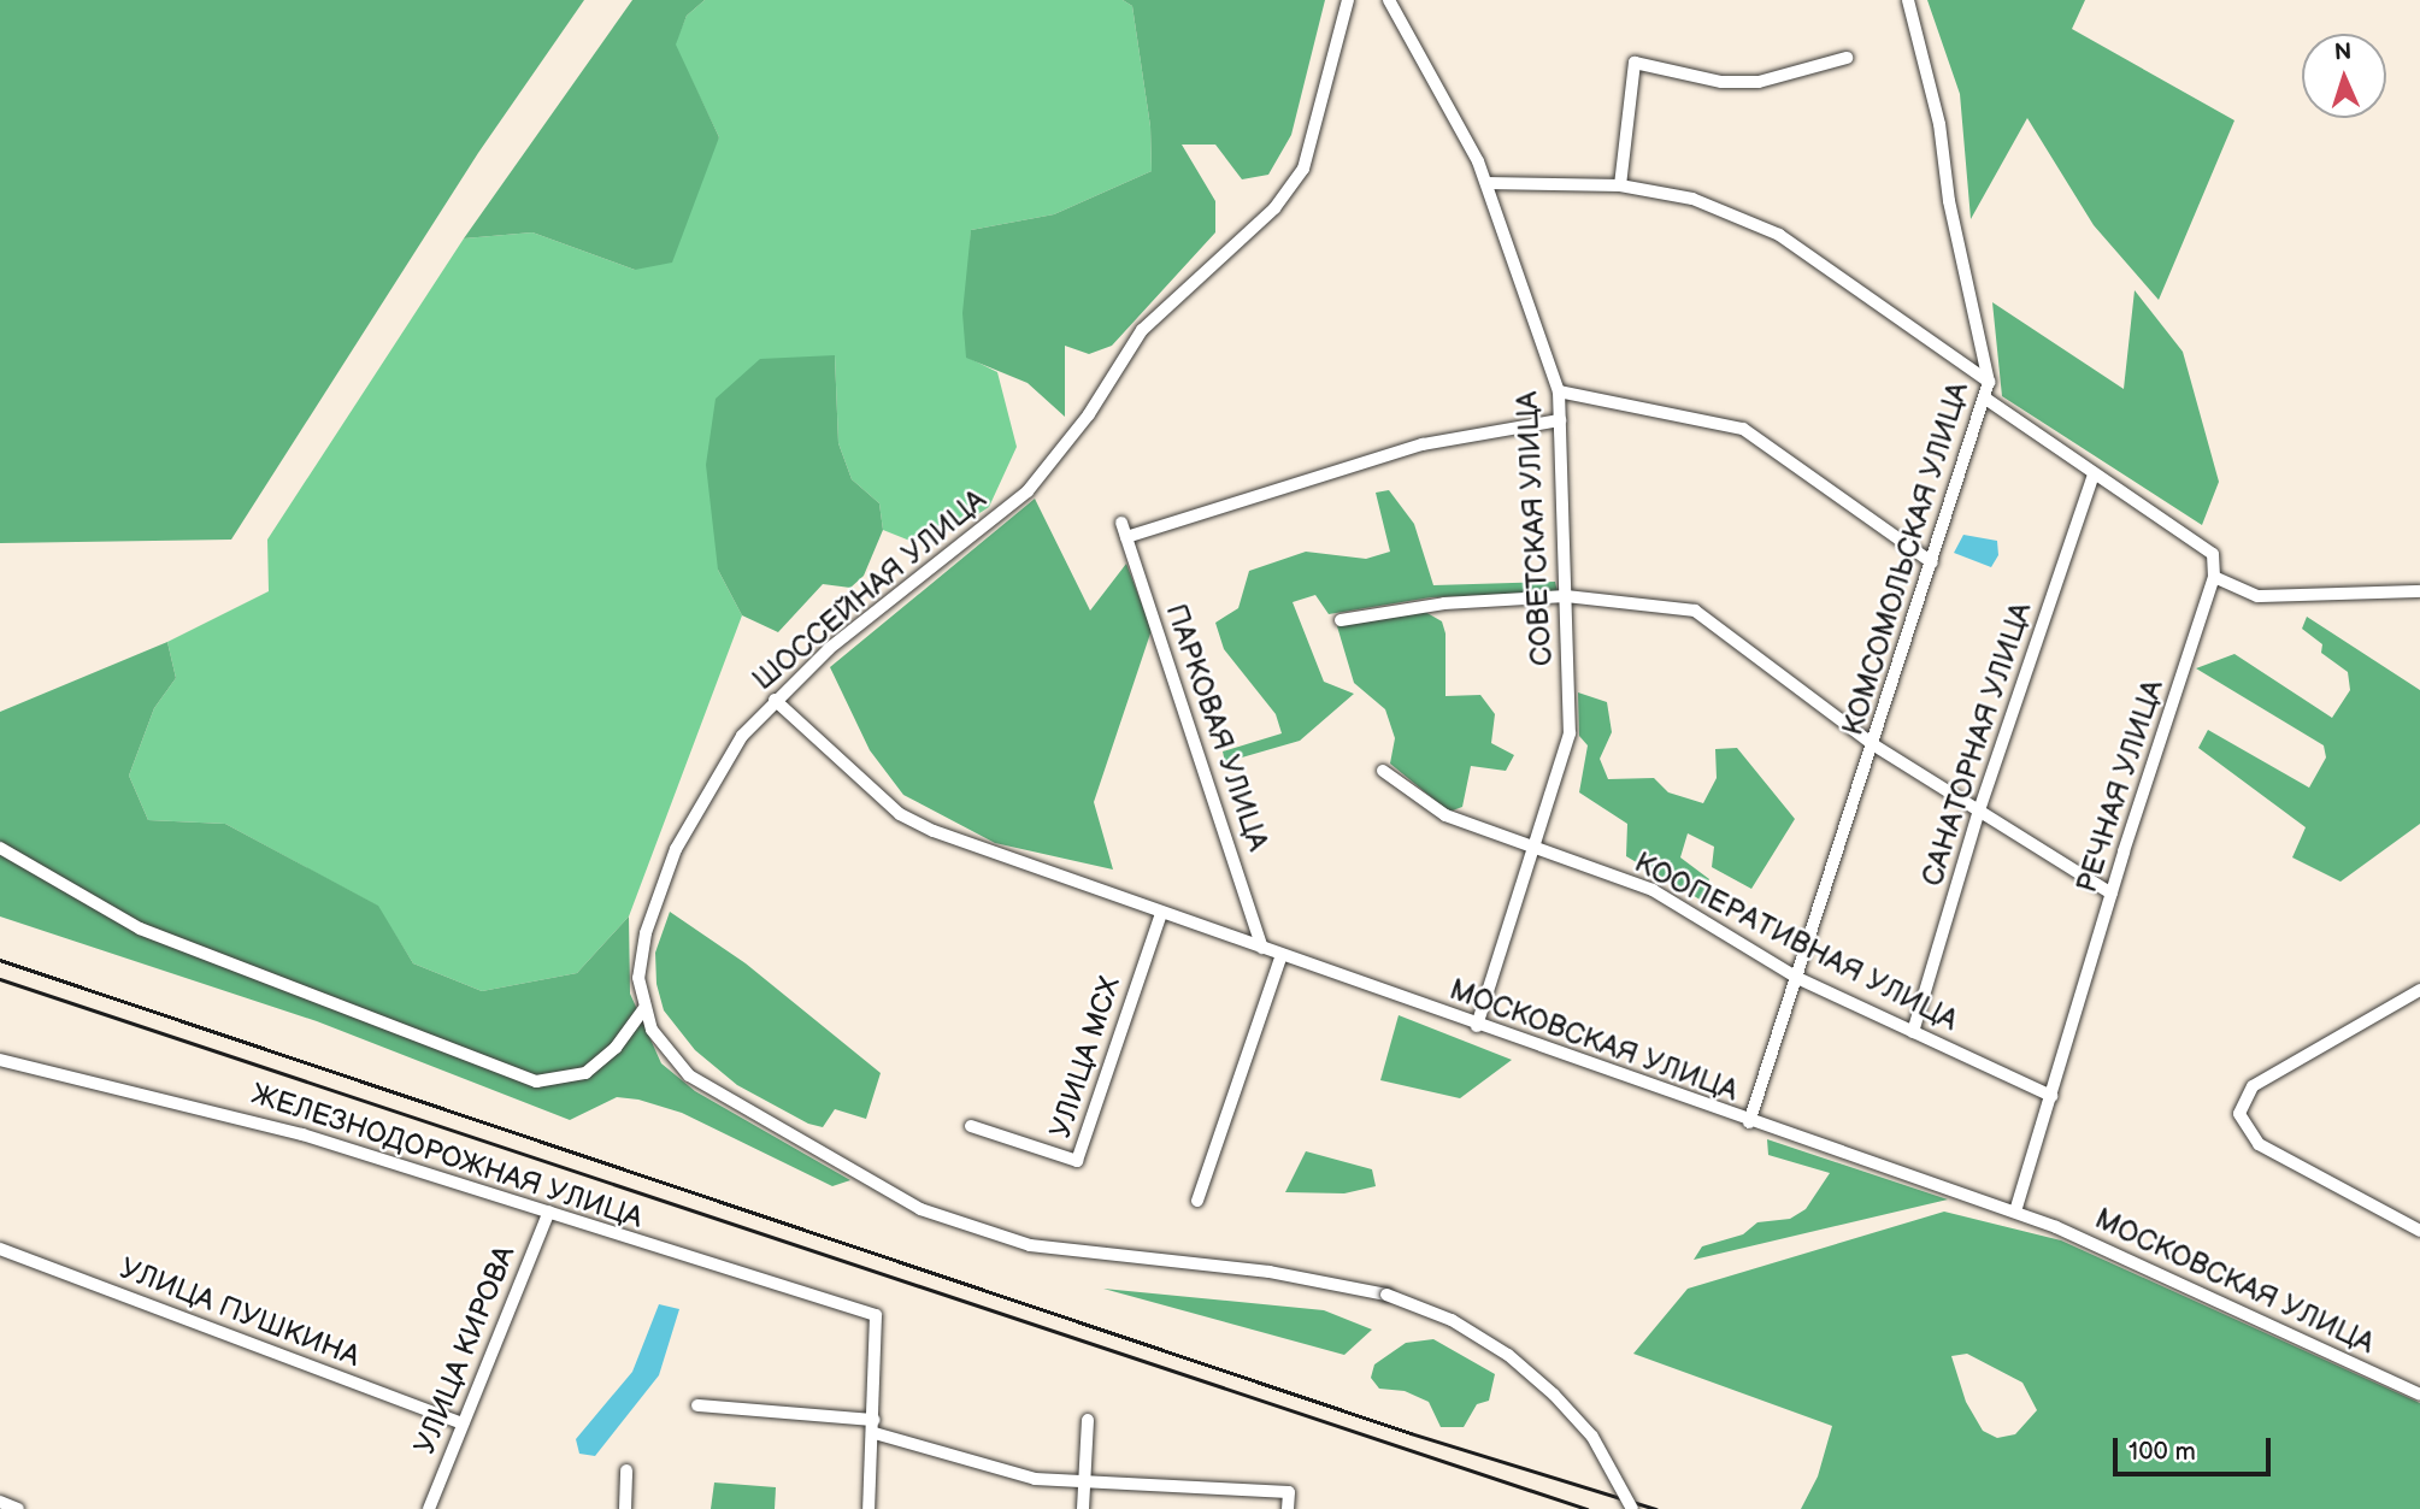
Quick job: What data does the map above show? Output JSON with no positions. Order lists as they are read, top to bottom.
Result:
{
  "streets": {
    "street": [
      "СОВЕТСКАЯ УЛИЦА",
      "КОМСОМОЛЬСКАЯ УЛИЦА",
      "ШОССЕЙНАЯ УЛИЦА",
      "ПАРКОВАЯ УЛИЦА",
      "САНАТОРНАЯ УЛИЦА",
      "РЕЧНАЯ УЛИЦА",
      "КООПЕРАТИВНАЯ УЛИЦА",
      "МОСКОВСКАЯ УЛИЦА",
      "УЛИЦА МСХ",
      "ЖЕЛЕЗНОДОРОЖНАЯ УЛИЦА",
      "УЛИЦА ПУШКИНА",
      "УЛИЦА КИРОВА"
    ]
  },
  "crossings": [
    ["СОВЕТСКАЯ УЛИЦА", "КООПЕРАТИВНАЯ УЛИЦА"],
    ["СОВЕТСКАЯ УЛИЦА", "МОСКОВСКАЯ УЛИЦА"],
    ["КОМСОМОЛЬСКАЯ УЛИЦА", "КООПЕРАТИВНАЯ УЛИЦА"],
    ["КОМСОМОЛЬСКАЯ УЛИЦА", "МОСКОВСКАЯ УЛИЦА"],
    ["ШОССЕЙНАЯ УЛИЦА", "МОСКОВСКАЯ УЛИЦА"],
    ["ПАРКОВАЯ УЛИЦА", "МОСКОВСКАЯ УЛИЦА"],
    ["САНАТОРНАЯ УЛИЦА", "КООПЕРАТИВНАЯ УЛИЦА"],
    ["РЕЧНАЯ УЛИЦА", "КООПЕРАТИВНАЯ УЛИЦА"],
    ["РЕЧНАЯ УЛИЦА", "МОСКОВСКАЯ УЛИЦА"],
    ["МОСКОВСКАЯ УЛИЦА", "УЛИЦА МСХ"],
    ["ЖЕЛЕЗНОДОРОЖНАЯ УЛИЦА", "УЛИЦА КИРОВА"],
    ["УЛИЦА ПУШКИНА", "УЛИЦА КИРОВА"]
  ],
  "scale_bar": "100 m",
  "north": "top"
}
